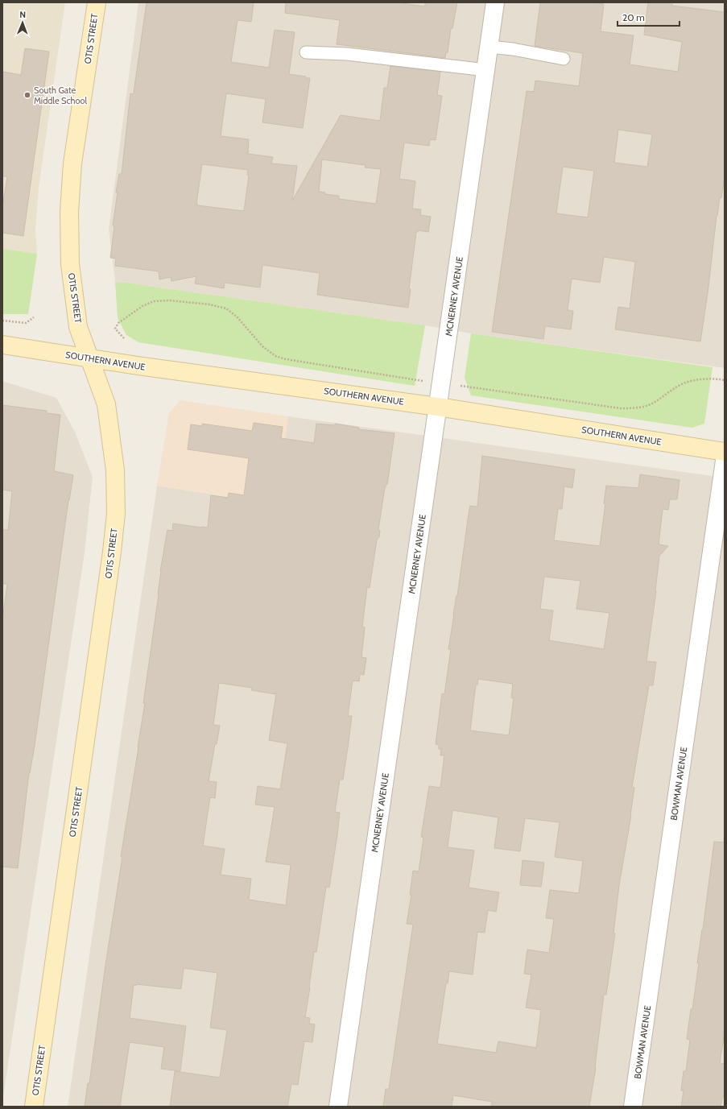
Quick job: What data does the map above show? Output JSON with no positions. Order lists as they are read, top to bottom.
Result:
{
  "streets": {
    "main road": ["OTIS STREET", "SOUTHERN AVENUE"],
    "street": ["MCNERNEY AVENUE", "BOWMAN AVENUE"]
  },
  "crossings": [
    ["OTIS STREET", "SOUTHERN AVENUE"],
    ["MCNERNEY AVENUE", "SOUTHERN AVENUE"]
  ],
  "places": ["South Gate Middle School"],
  "scale_bar": "20 m",
  "north": "top"
}
